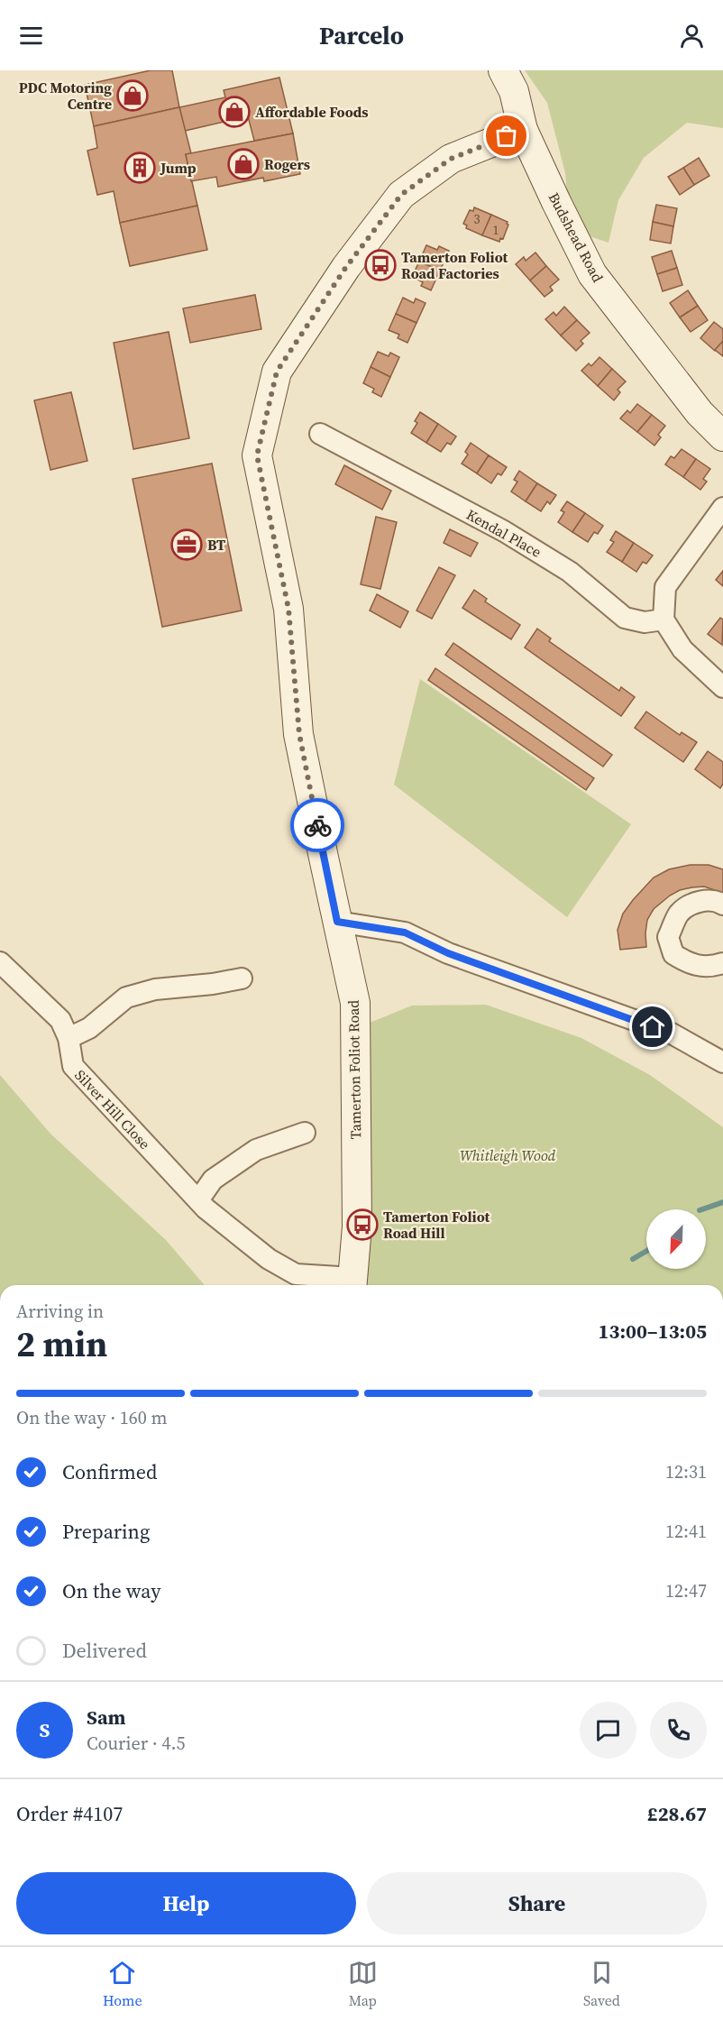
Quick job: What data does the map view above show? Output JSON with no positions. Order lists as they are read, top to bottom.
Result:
{
  "streets": {
    "main road": ["Budshead Road", "Tamerton Foliot Road"],
    "street": ["Kendal Place", "Silver Hill Close"]
  },
  "crossings": [
    ["Budshead Road", "Tamerton Foliot Road"],
    ["Tamerton Foliot Road", "Silver Hill Close"]
  ],
  "parks": ["Whitleigh Wood"],
  "places": {
    "shop": ["PDC Motoring Centre", "Affordable Foods", "Rogers"],
    "building": ["Jump"],
    "bus stop": ["Tamerton Foliot Road Factories", "Tamerton Foliot Road Hill"],
    "office": ["BT"]
  },
  "house_numbers": ["3", "1"],
  "north": "bottom left",
  "page": {
    "header": "Parcelo",
    "heading": ["2 min", "Arriving in", "13:00–13:05"],
    "panel": [
      "Sam",
      "Courier · 4.5",
      "Order #4107",
      "£28.67"
    ],
    "bar": "On the way · 160 m",
    "list": [
      ["Confirmed", "12:31"],
      ["Preparing", "12:41"],
      ["On the way", "12:47"],
      "Delivered"
    ],
    "round": "S",
    "buttons": ["Help", "Share"],
    "tabs": ["Home", "Map", "Saved"]
  }
}
